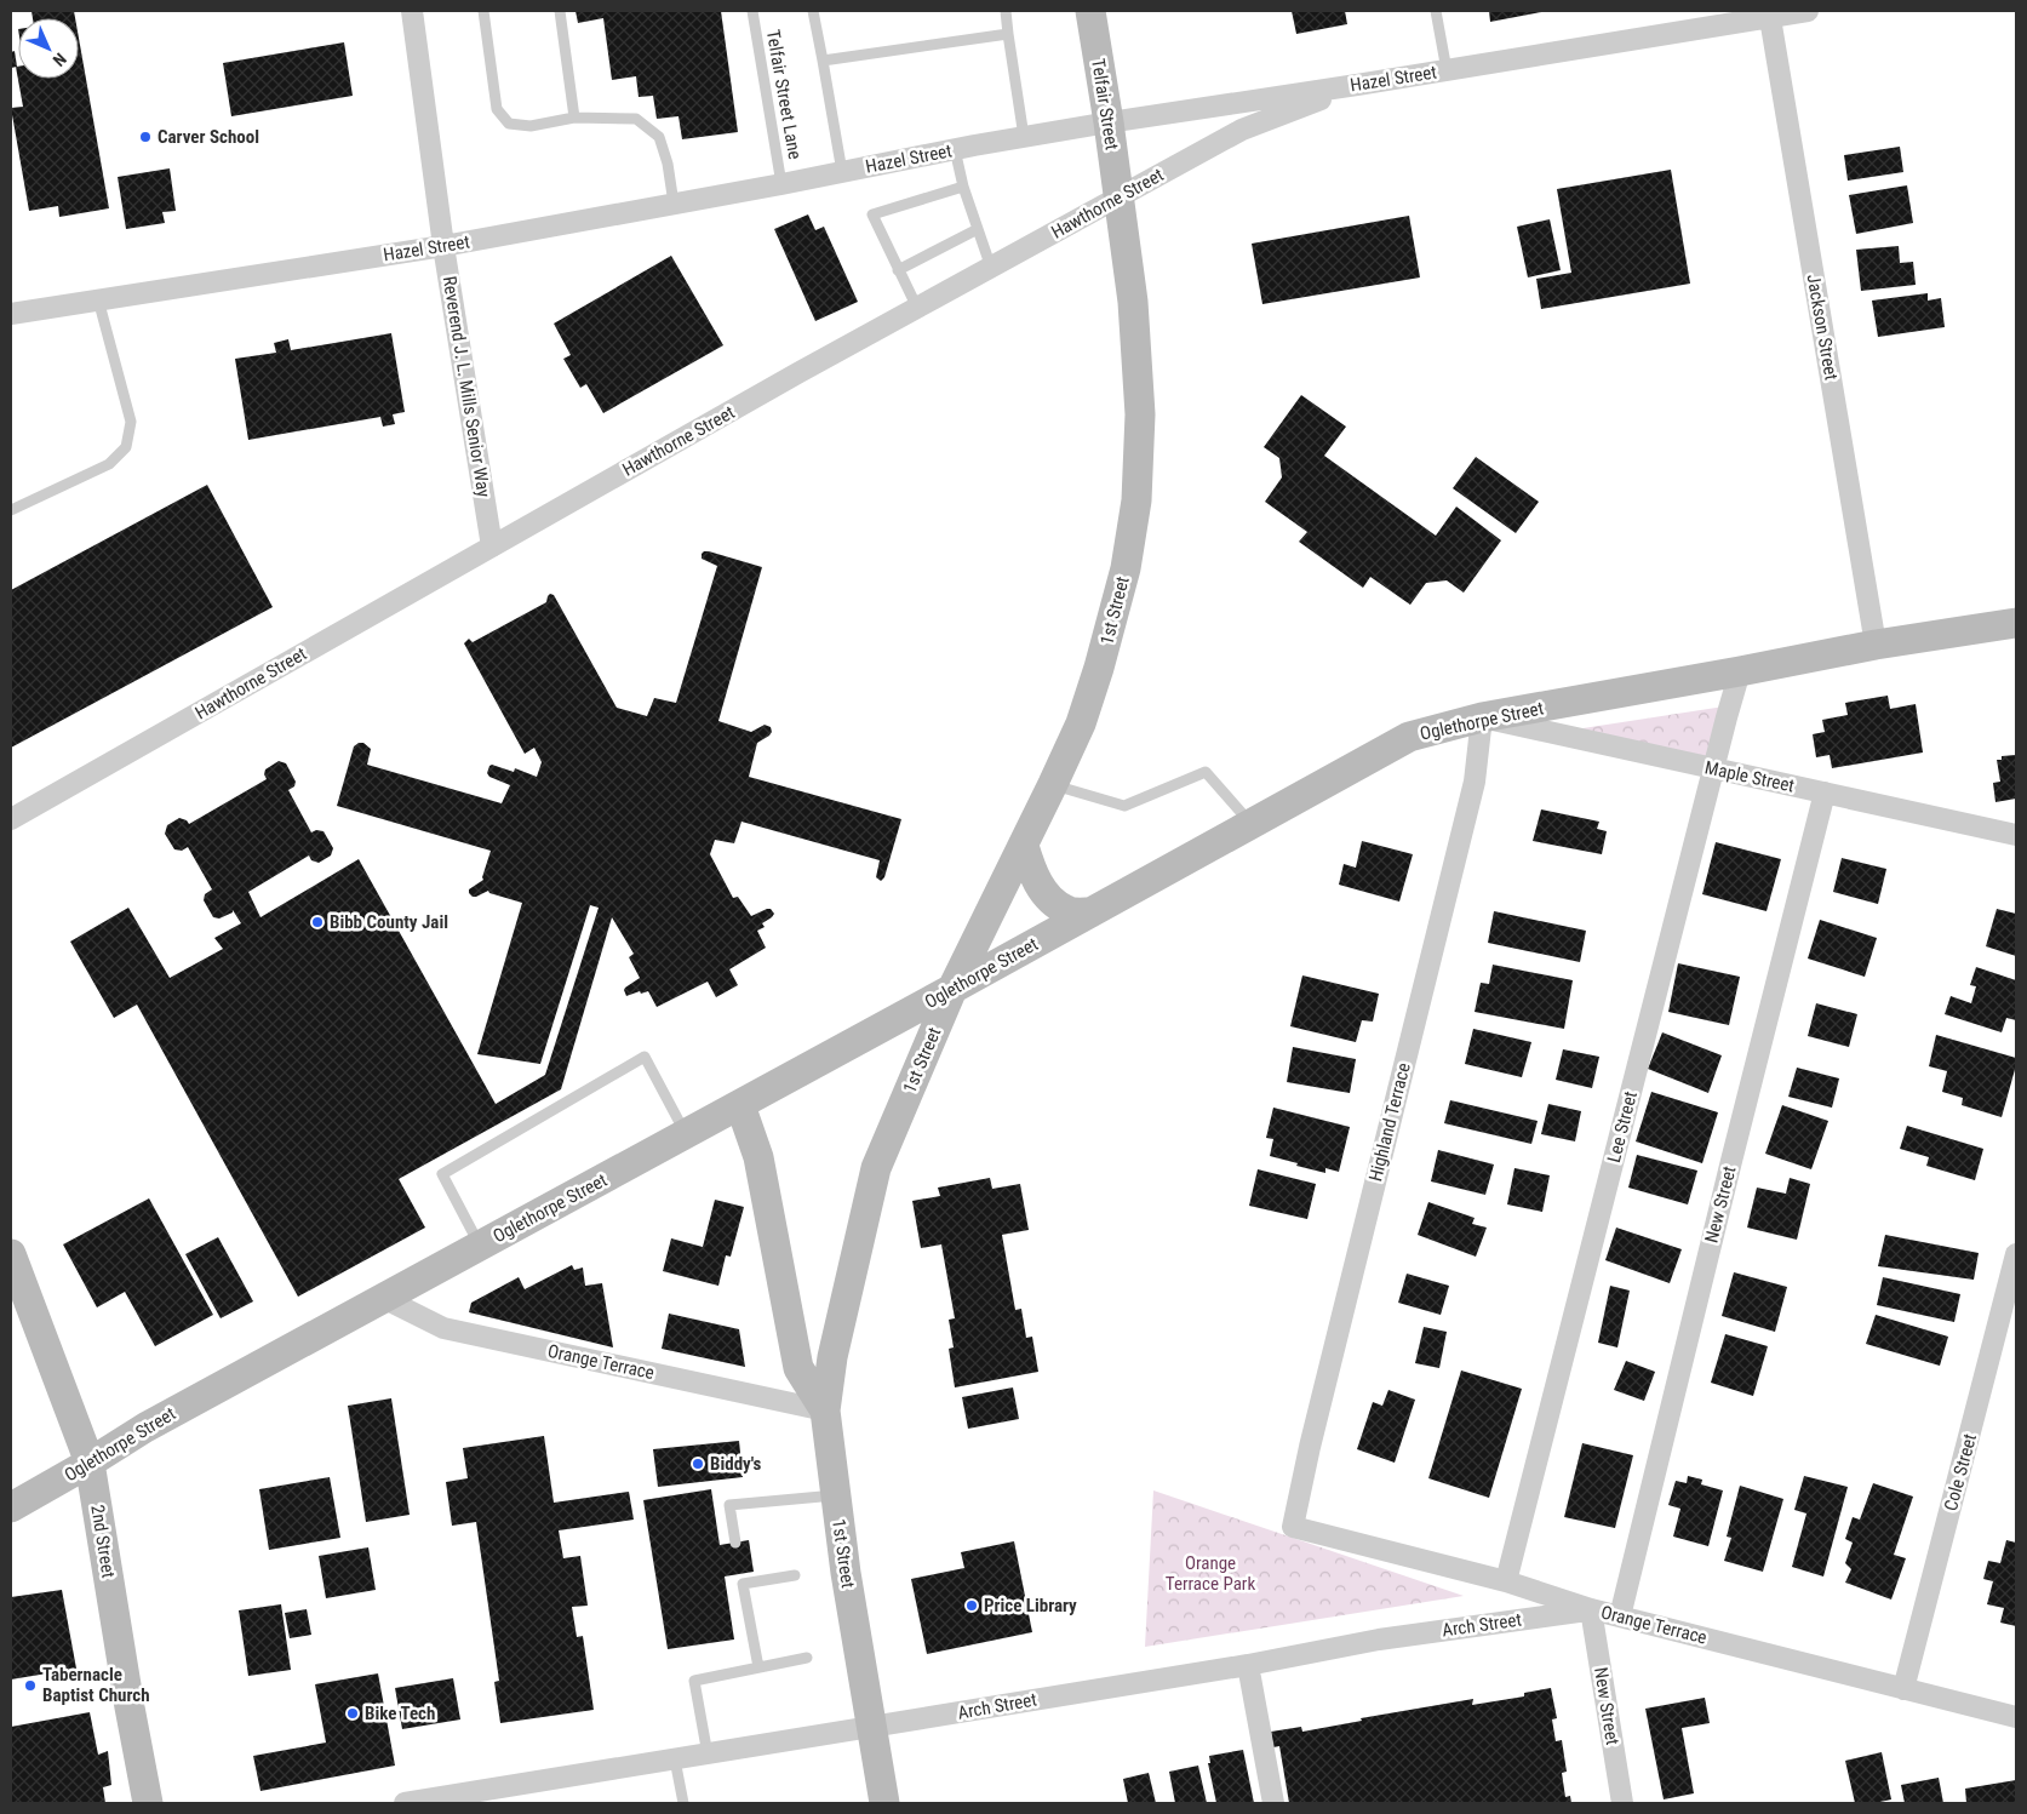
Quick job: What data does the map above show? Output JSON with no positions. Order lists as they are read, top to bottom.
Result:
{
  "streets": {
    "street": [
      "Hazel Street",
      "Telfair Street",
      "Hawthorne Street",
      "Jackson Street",
      "Reverend J. L. Mills Senior Way",
      "1st Street",
      "Oglethorpe Street",
      "Maple Street",
      "Highland Terrace",
      "Lee Street",
      "New Street",
      "Orange Terrace",
      "Cole Street",
      "2nd Street",
      "Arch Street"
    ],
    "lane": ["Telfair Street Lane"]
  },
  "crossings": [
    ["Hazel Street", "Telfair Street Lane"],
    ["Hazel Street", "Telfair Street"],
    ["Hazel Street", "Hawthorne Street"],
    ["Hazel Street", "Jackson Street"],
    ["Hazel Street", "Reverend J. L. Mills Senior Way"],
    ["Telfair Street", "Hawthorne Street"],
    ["Telfair Street", "1st Street"],
    ["Hawthorne Street", "Reverend J. L. Mills Senior Way"],
    ["Hawthorne Street", "1st Street"],
    ["Jackson Street", "Oglethorpe Street"],
    ["1st Street", "Oglethorpe Street"],
    ["1st Street", "Orange Terrace"],
    ["1st Street", "Arch Street"],
    ["Oglethorpe Street", "Maple Street"],
    ["Oglethorpe Street", "Highland Terrace"],
    ["Oglethorpe Street", "Lee Street"],
    ["Oglethorpe Street", "Orange Terrace"],
    ["Oglethorpe Street", "2nd Street"],
    ["Maple Street", "Highland Terrace"],
    ["Maple Street", "Lee Street"],
    ["Maple Street", "New Street"],
    ["Highland Terrace", "Orange Terrace"],
    ["Lee Street", "Orange Terrace"],
    ["New Street", "Orange Terrace"],
    ["New Street", "Arch Street"],
    ["Orange Terrace", "Cole Street"],
    ["Orange Terrace", "Arch Street"]
  ],
  "parks": ["Orange Terrace Park"],
  "places": [
    "Carver School",
    "Bibb County Jail",
    "Biddy's",
    "Price Library",
    "Tabernacle Baptist Church",
    "Bike Tech"
  ],
  "north": "bottom right"
}
